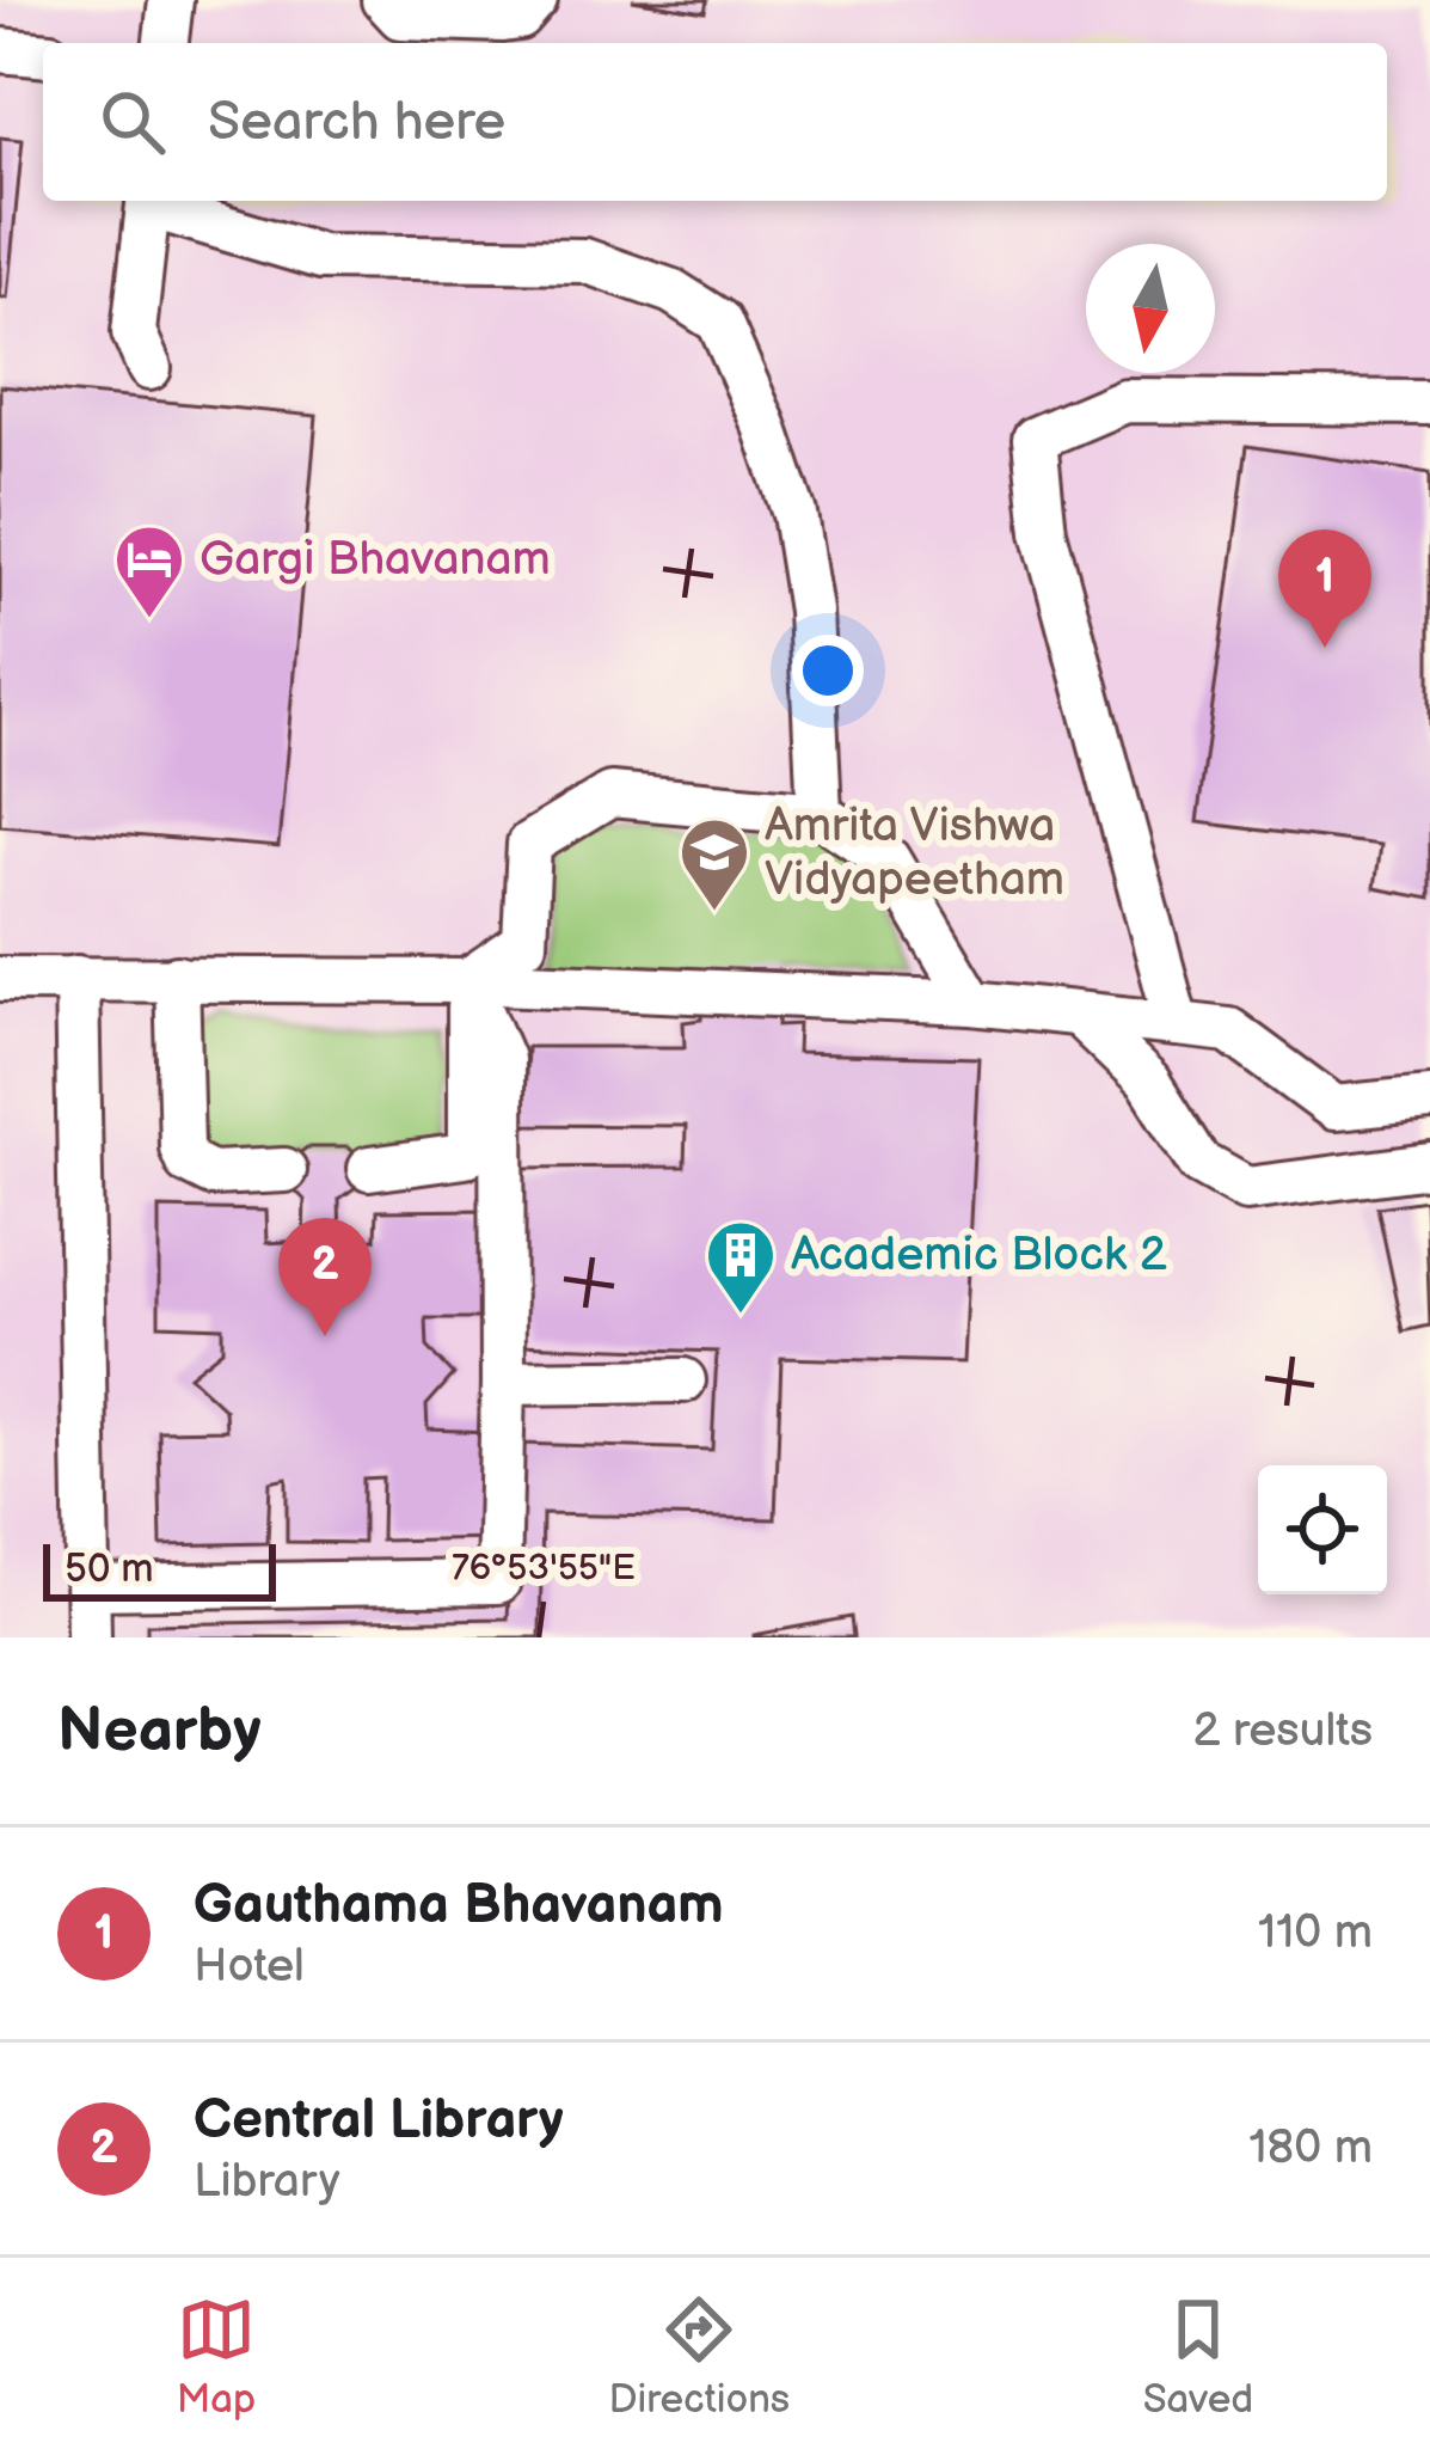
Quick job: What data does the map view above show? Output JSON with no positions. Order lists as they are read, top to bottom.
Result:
{
  "places": {
    "hotel": ["Gargi Bhavanam"],
    "school or university": ["Amrita Vishwa Vidyapeetham"],
    "building": ["Academic Block 2"]
  },
  "scale_bar": "50 m",
  "north": "bottom",
  "page": {
    "search": "Search here",
    "pins": ["1", "2"],
    "scale": "50 m",
    "heading": ["Nearby", "2 results"],
    "list": [
      {
        "mark": "1",
        "name": "Gauthama Bhavanam",
        "note": "Hotel",
        "value": "110 m"
      },
      {
        "mark": "2",
        "name": "Central Library",
        "note": "Library",
        "value": "180 m"
      }
    ],
    "nav": ["Map", "Directions", "Saved"]
  },
  "coordinates": ["76°53'55\"E"]
}
